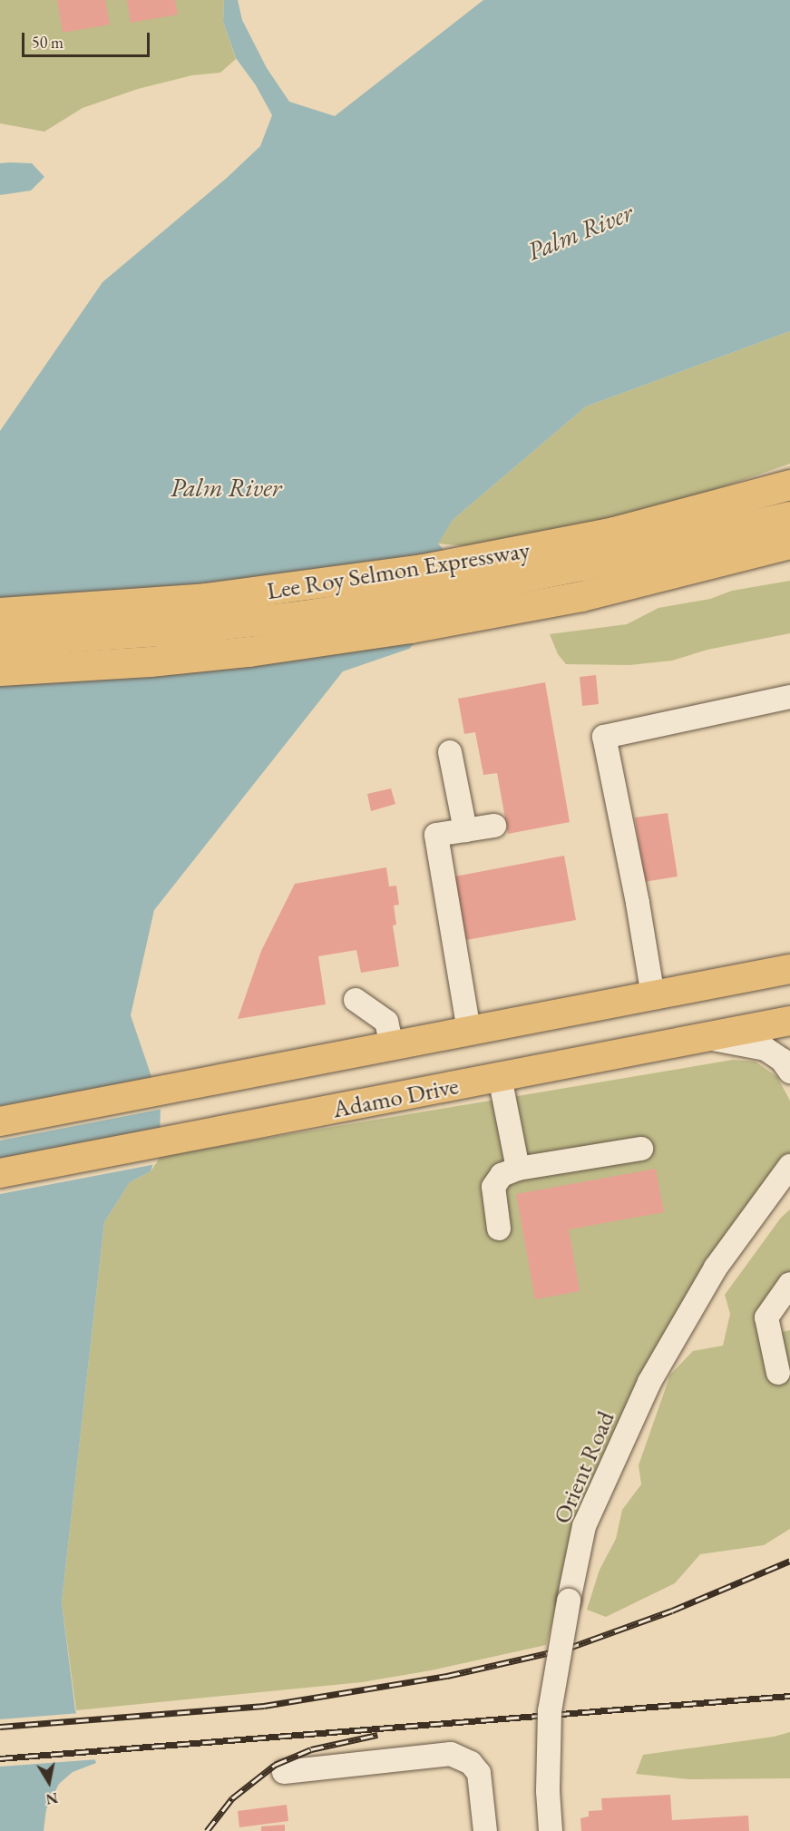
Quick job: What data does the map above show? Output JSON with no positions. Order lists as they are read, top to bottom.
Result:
{
  "streets": {
    "highway": ["Lee Roy Selmon Expressway"],
    "main road": ["Adamo Drive"],
    "street": ["Orient Road"]
  },
  "water": ["Palm River"],
  "scale_bar": "50 m",
  "north": "bottom"
}
